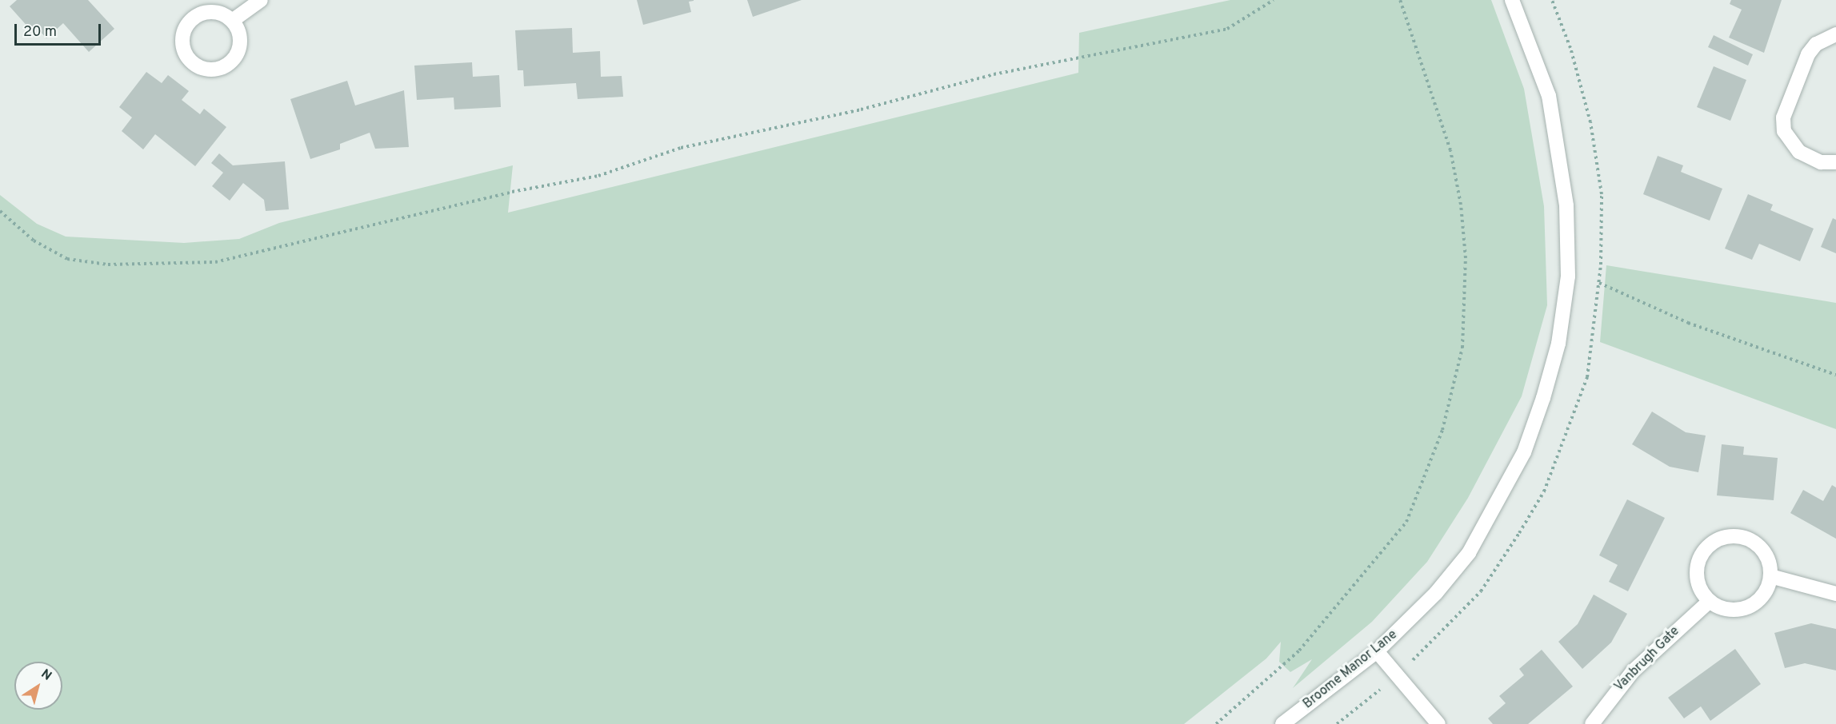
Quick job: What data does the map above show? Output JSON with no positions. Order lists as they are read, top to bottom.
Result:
{
  "streets": {
    "street": ["Vanbrugh Gate", "Broome Manor Lane"]
  },
  "scale_bar": "20 m",
  "north": "top right"
}
